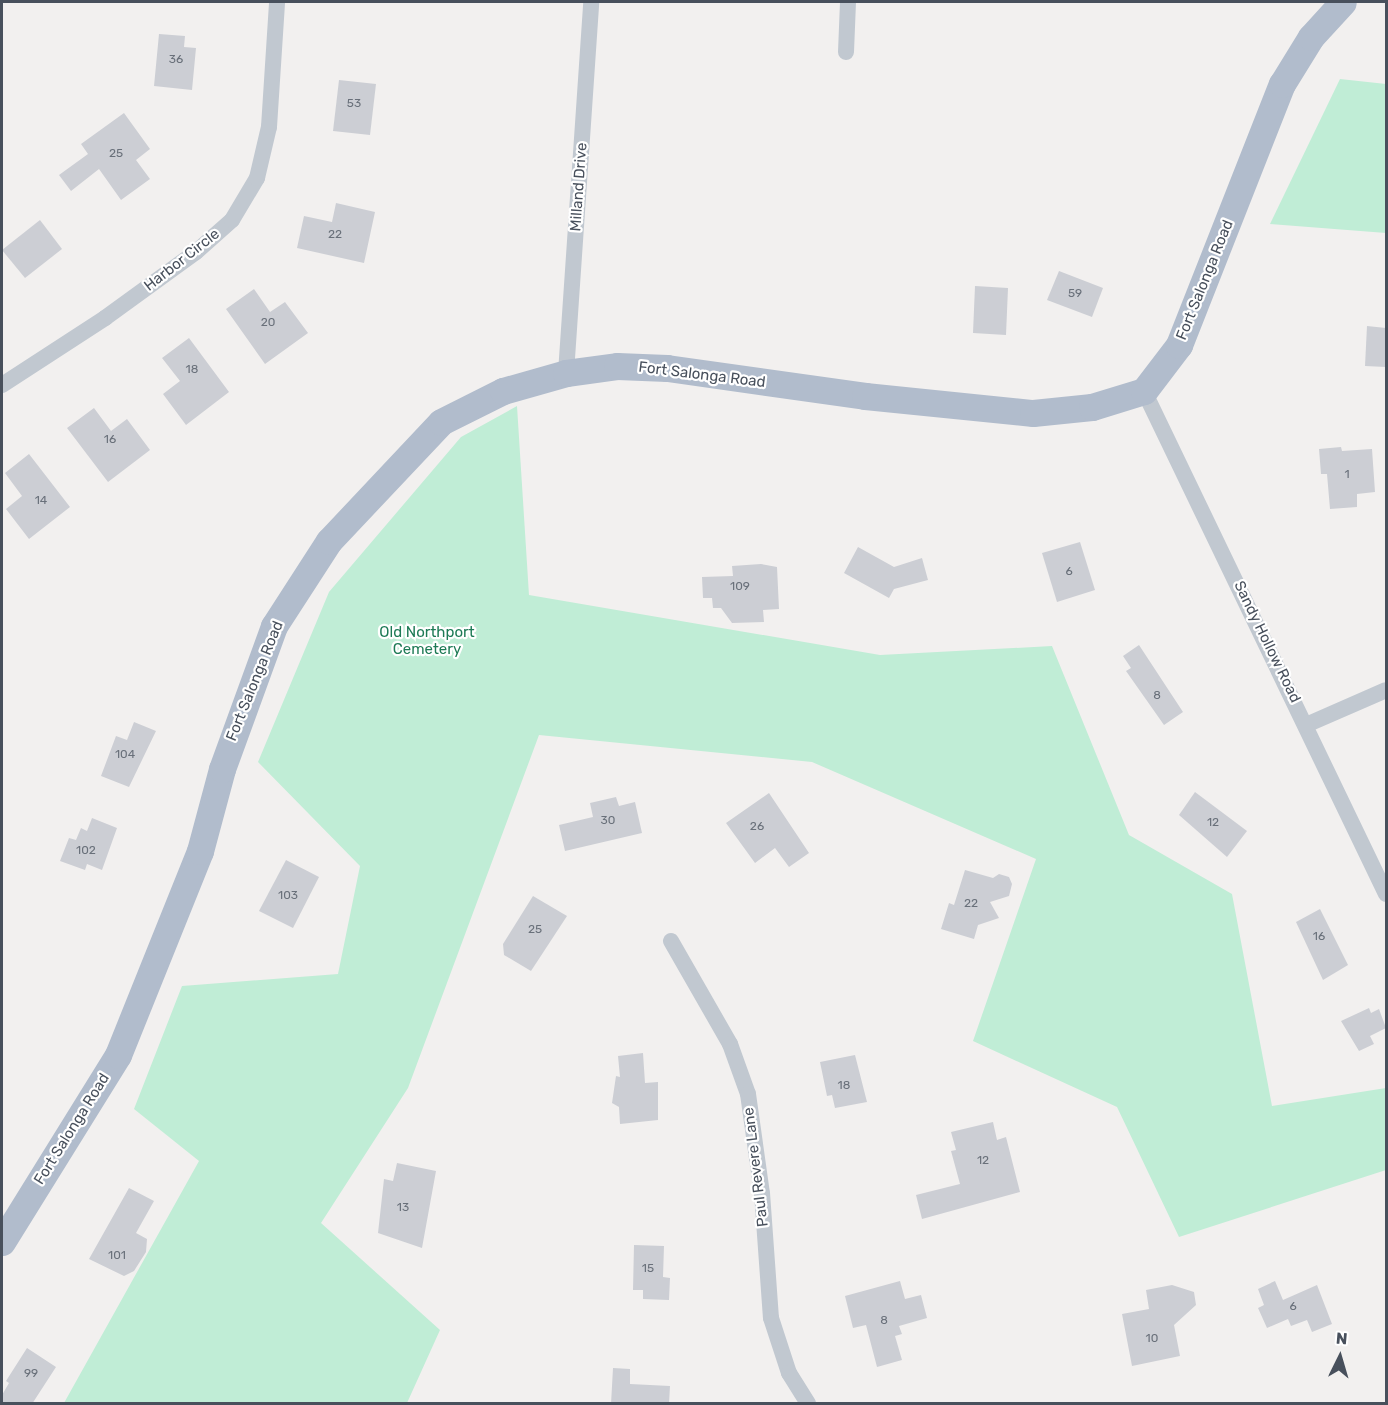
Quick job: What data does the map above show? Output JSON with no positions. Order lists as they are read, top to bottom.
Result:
{
  "streets": {
    "main road": ["Fort Salonga Road"],
    "street": [
      "Milland Drive",
      "Harbor Circle",
      "Sandy Hollow Road",
      "Paul Revere Lane"
    ]
  },
  "crossings": [
    ["Milland Drive", "Fort Salonga Road"],
    ["Fort Salonga Road", "Sandy Hollow Road"]
  ],
  "parks": ["Old Northport Cemetery"],
  "house_numbers": [
    "36",
    "53",
    "25",
    "22",
    "59",
    "20",
    "18",
    "16",
    "1",
    "14",
    "6",
    "109",
    "8",
    "104",
    "30",
    "12",
    "26",
    "102",
    "103",
    "22",
    "25",
    "16",
    "18",
    "12",
    "13",
    "101",
    "15",
    "6",
    "8",
    "10",
    "99"
  ],
  "north": "top"
}
